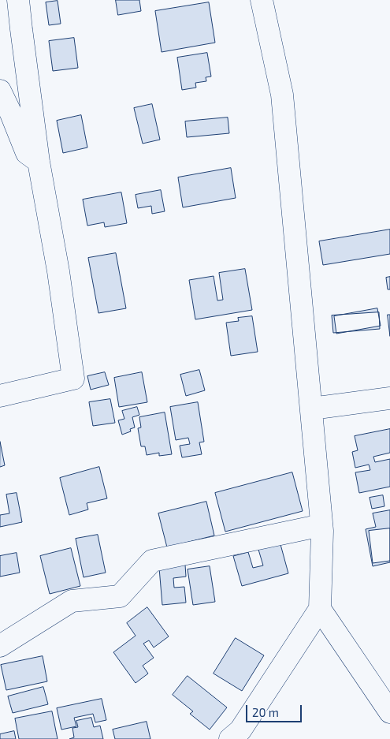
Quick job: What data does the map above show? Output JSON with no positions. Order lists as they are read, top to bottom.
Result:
{
  "scale_bar": "20 m"
}
